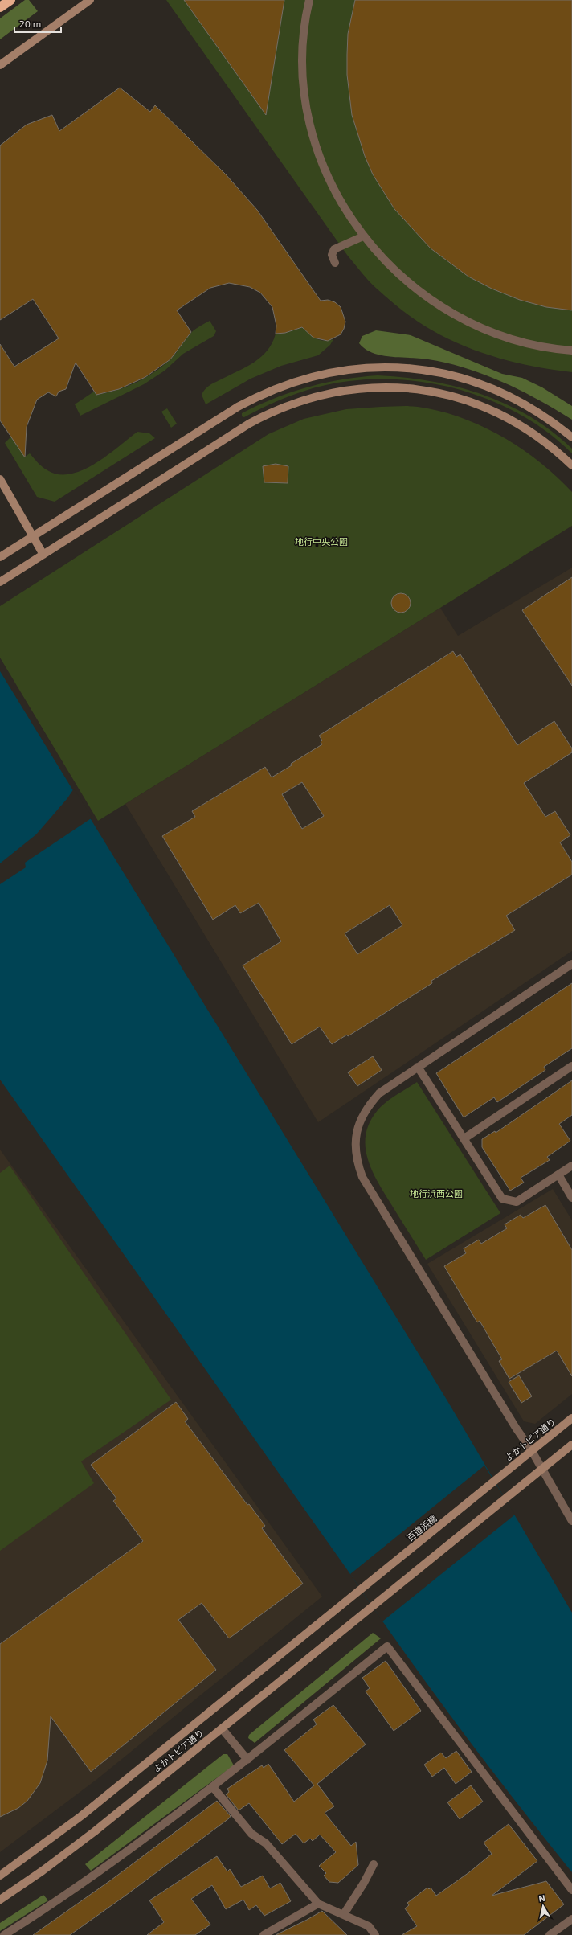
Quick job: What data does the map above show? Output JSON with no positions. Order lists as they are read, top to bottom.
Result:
{
  "streets": {
    "street": ["よかトピア通り", "百道浜橋"]
  },
  "crossings": [
    ["よかトピア通り", "百道浜橋"]
  ],
  "parks": ["地行中央公園", "地行浜西公園"],
  "scale_bar": "20 m",
  "north": "top"
}
